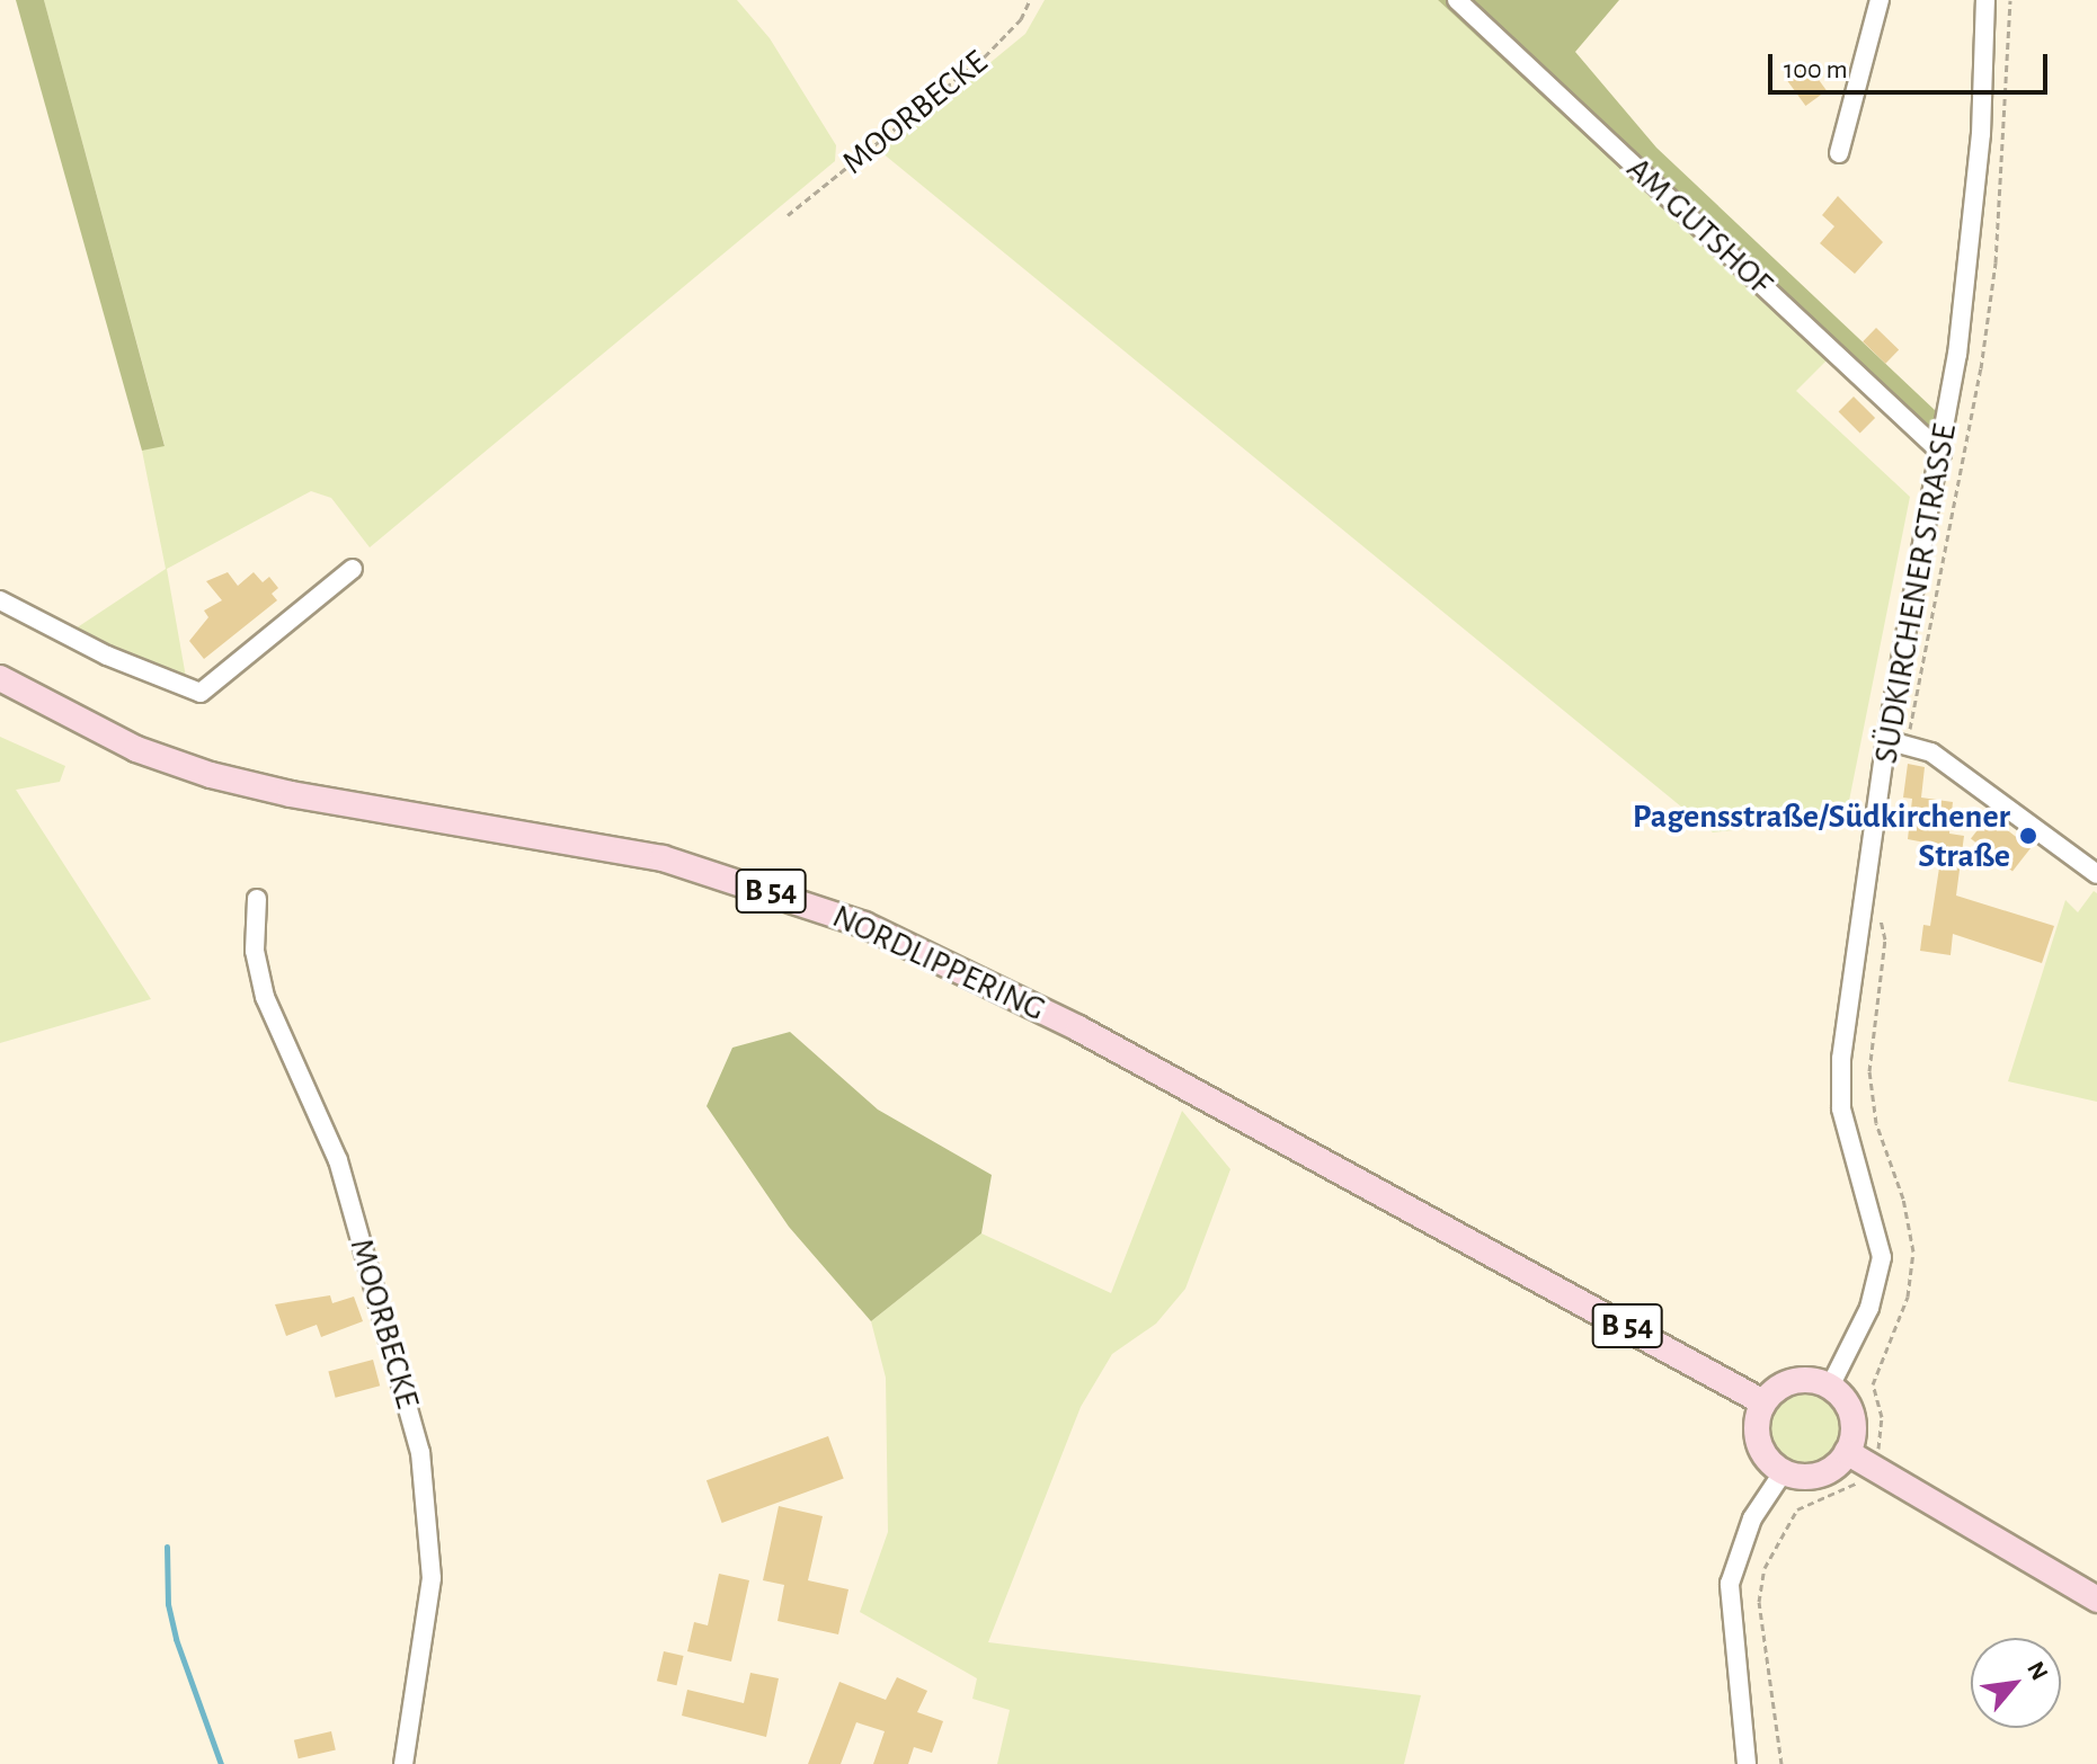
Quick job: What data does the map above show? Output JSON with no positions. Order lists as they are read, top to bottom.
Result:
{
  "streets": {
    "main road": ["B 54", "NORDLIPPERING"],
    "street": ["MOORBECKE", "AM GUTSHOF", "SÜDKIRCHENER STRASSE"]
  },
  "crossings": [
    ["AM GUTSHOF", "SÜDKIRCHENER STRASSE"],
    ["SÜDKIRCHENER STRASSE", "NORDLIPPERING"]
  ],
  "places": ["Pagensstraße/Südkirchener Straße"],
  "scale_bar": "100 m",
  "north": "top right"
}
